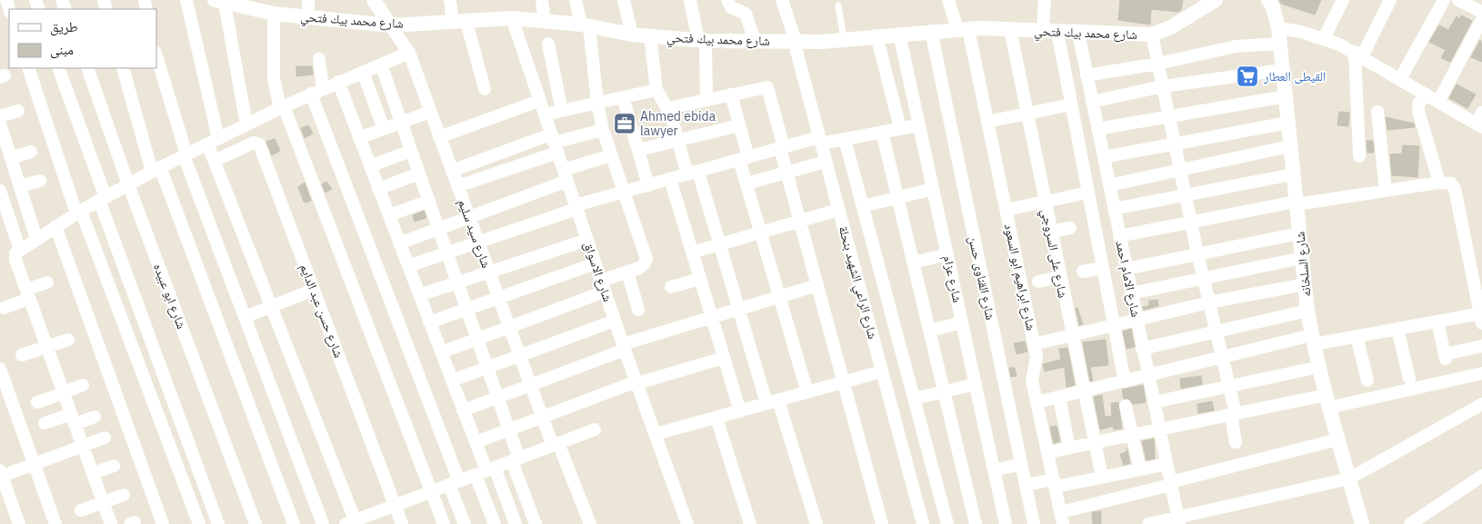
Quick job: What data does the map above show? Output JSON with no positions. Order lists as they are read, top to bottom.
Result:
{
  "streets": {
    "street": [
      "شارع محمد بيك فتحي",
      "شارع سيد سليم",
      "شارع على السروجي",
      "شارع السلخانه",
      "شارع الاسواق",
      "شارع ابراهيم ابو السعود",
      "شارع القناوى حسن",
      "شارع عزام",
      "شارع الامام احمد",
      "شارع الراعي الشهيد بنحلة",
      "شارع ابو عبيده",
      "شارع حسن عبد الدايم"
    ]
  },
  "crossings": [
    ["شارع محمد بيك فتحي", "شارع سيد سليم"],
    ["شارع محمد بيك فتحي", "شارع على السروجي"],
    ["شارع محمد بيك فتحي", "شارع الاسواق"],
    ["شارع محمد بيك فتحي", "شارع ابراهيم ابو السعود"],
    ["شارع محمد بيك فتحي", "شارع القناوى حسن"],
    ["شارع محمد بيك فتحي", "شارع عزام"],
    ["شارع محمد بيك فتحي", "شارع الامام احمد"],
    ["شارع محمد بيك فتحي", "شارع الراعي الشهيد بنحلة"]
  ],
  "places": {
    "supermarket": ["القيطى العطار"],
    "office": ["Ahmed ebida lawyer"]
  },
  "legend": ["طريق", "مبنى"]
}
